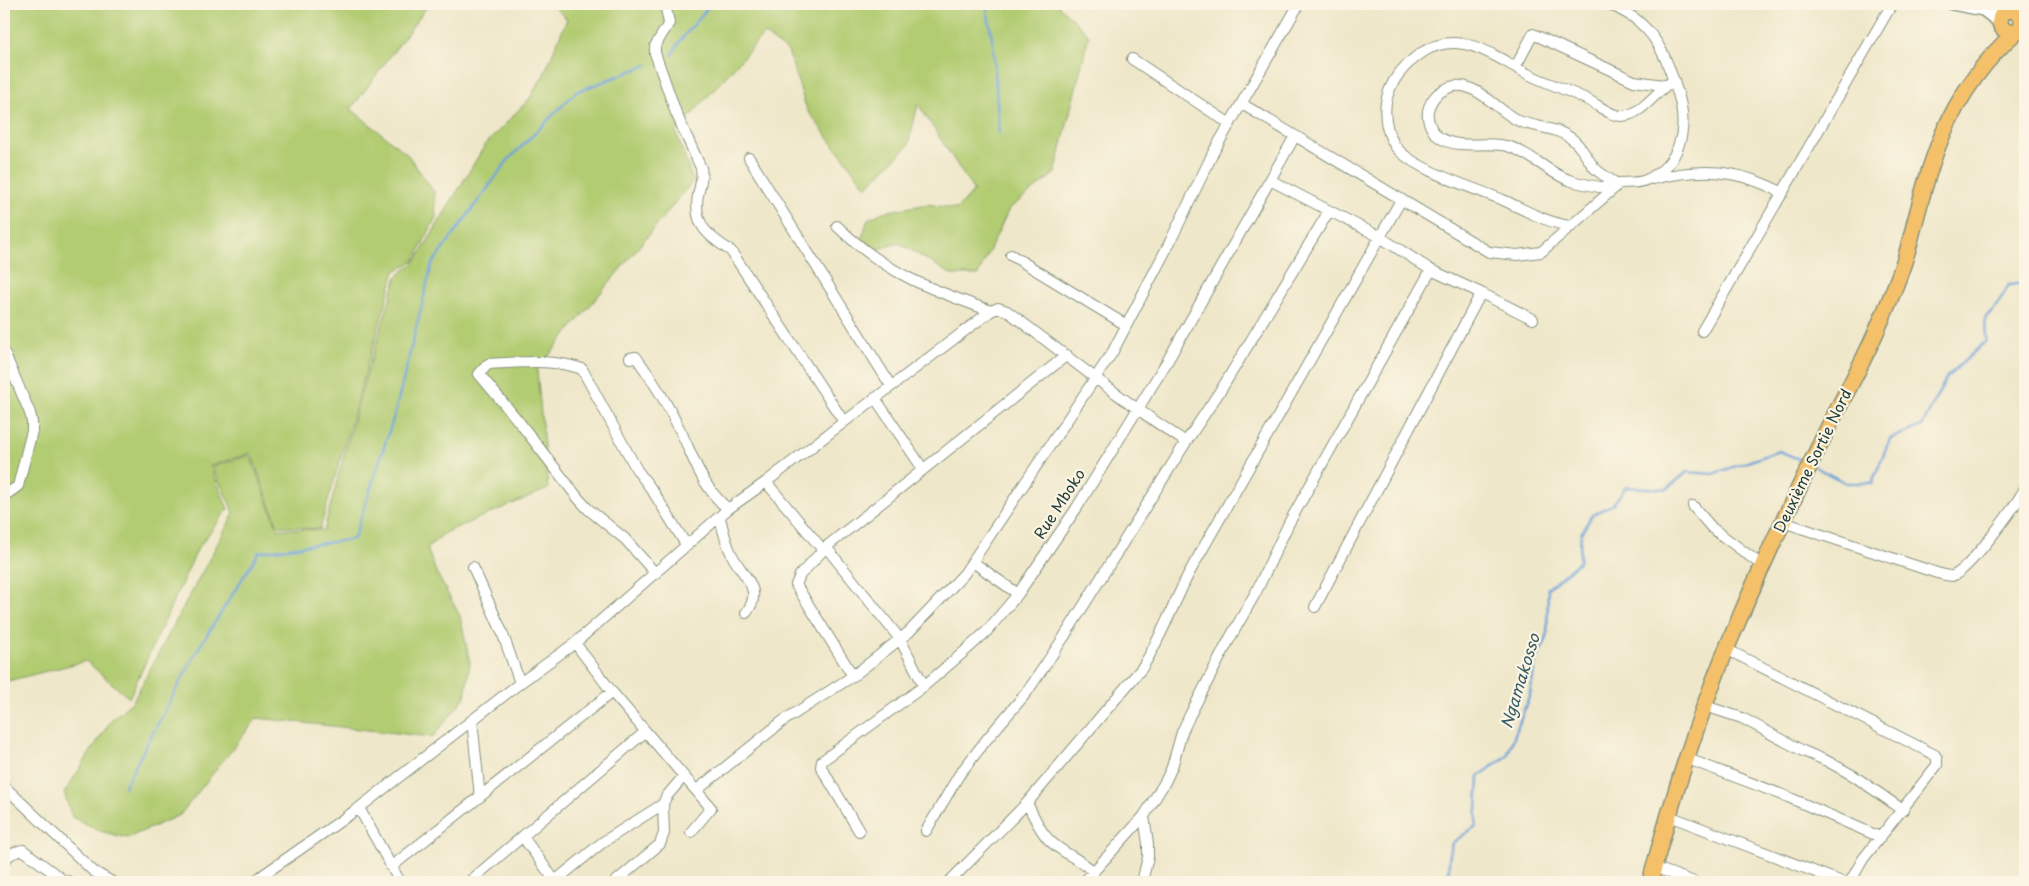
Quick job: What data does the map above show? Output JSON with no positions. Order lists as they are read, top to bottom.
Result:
{
  "streets": {
    "main road": ["Deuxième Sortie Nord"],
    "street": ["Rue Mboko"]
  },
  "water": ["Ngamakosso"]
}
